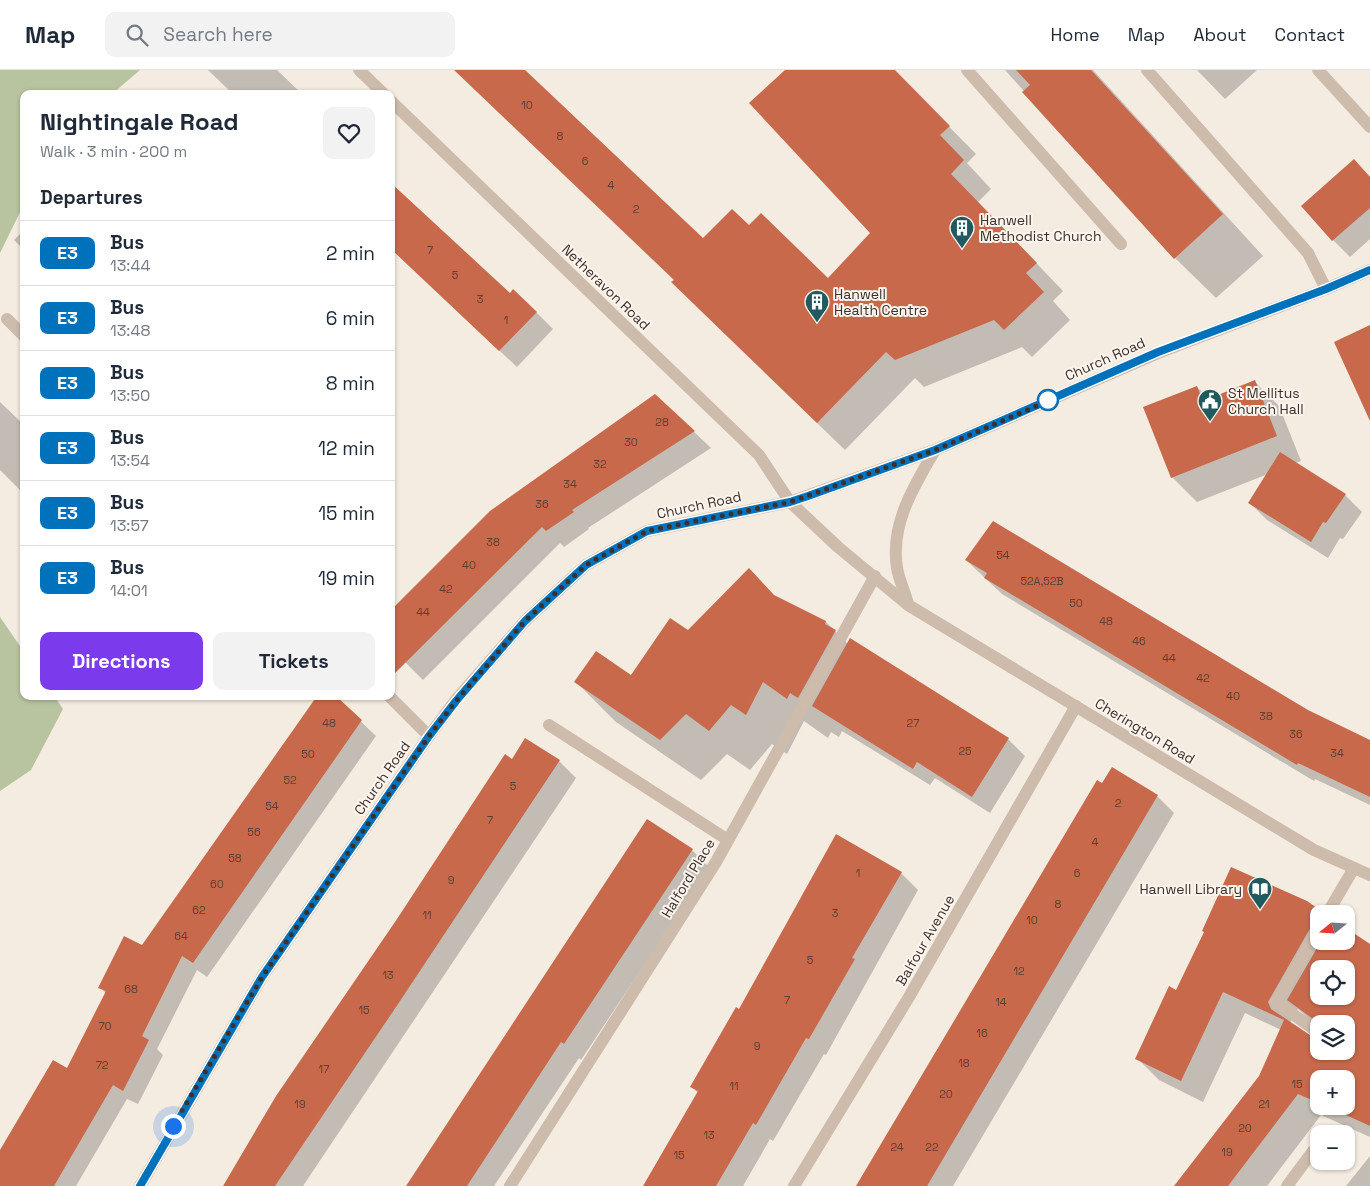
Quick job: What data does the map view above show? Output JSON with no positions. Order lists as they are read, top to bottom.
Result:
{
  "streets": {
    "street": [
      "Netheravon Road",
      "Church Road",
      "Cherington Road",
      "Halford Place",
      "Balfour Avenue"
    ]
  },
  "crossings": [
    ["Netheravon Road", "Church Road"],
    ["Netheravon Road", "Cherington Road"],
    ["Church Road", "Cherington Road"],
    ["Cherington Road", "Halford Place"],
    ["Cherington Road", "Balfour Avenue"]
  ],
  "places": {
    "building": ["Hanwell Methodist Church", "Hanwell Health Centre"],
    "public building": ["St Mellitus Church Hall"],
    "library": ["Hanwell Library"]
  },
  "lines": ["bus line E3"],
  "house_numbers": [
    "10",
    "8",
    "6",
    "4",
    "2",
    "7",
    "5",
    "3",
    "1",
    "28",
    "30",
    "32",
    "34",
    "36",
    "38",
    "54",
    "40",
    "52A,52B",
    "42",
    "50",
    "44",
    "48",
    "46",
    "44",
    "42",
    "40",
    "38",
    "48",
    "27",
    "36",
    "25",
    "34",
    "50",
    "52",
    "5",
    "2",
    "54",
    "7",
    "56",
    "4",
    "58",
    "1",
    "6",
    "9",
    "60",
    "8",
    "62",
    "3",
    "11",
    "10",
    "64",
    "5",
    "12",
    "13",
    "68",
    "7",
    "14",
    "15",
    "70",
    "16",
    "9",
    "18",
    "72",
    "17",
    "15",
    "11",
    "20",
    "19",
    "21",
    "20",
    "13",
    "24",
    "22",
    "19",
    "15"
  ],
  "north": "left",
  "page": {
    "header": "Map",
    "search": "Search here",
    "nav": [
      "Home",
      "Map",
      "About",
      "Contact"
    ],
    "heading": [
      ["Nightingale Road", "Walk · 3 min · 200 m"],
      "Departures"
    ],
    "list": [
      {
        "mark": "E3",
        "name": "Bus",
        "note": "13:44",
        "value": "2 min"
      },
      {
        "mark": "E3",
        "name": "Bus",
        "note": "13:48",
        "value": "6 min"
      },
      {
        "mark": "E3",
        "name": "Bus",
        "note": "13:50",
        "value": "8 min"
      },
      {
        "mark": "E3",
        "name": "Bus",
        "note": "13:54",
        "value": "12 min"
      },
      {
        "mark": "E3",
        "name": "Bus",
        "note": "13:57",
        "value": "15 min"
      },
      {
        "mark": "E3",
        "name": "Bus",
        "note": "14:01",
        "value": "19 min"
      }
    ],
    "buttons": ["Directions", "Tickets"],
    "map_buttons": ["+", "−"]
  }
}
